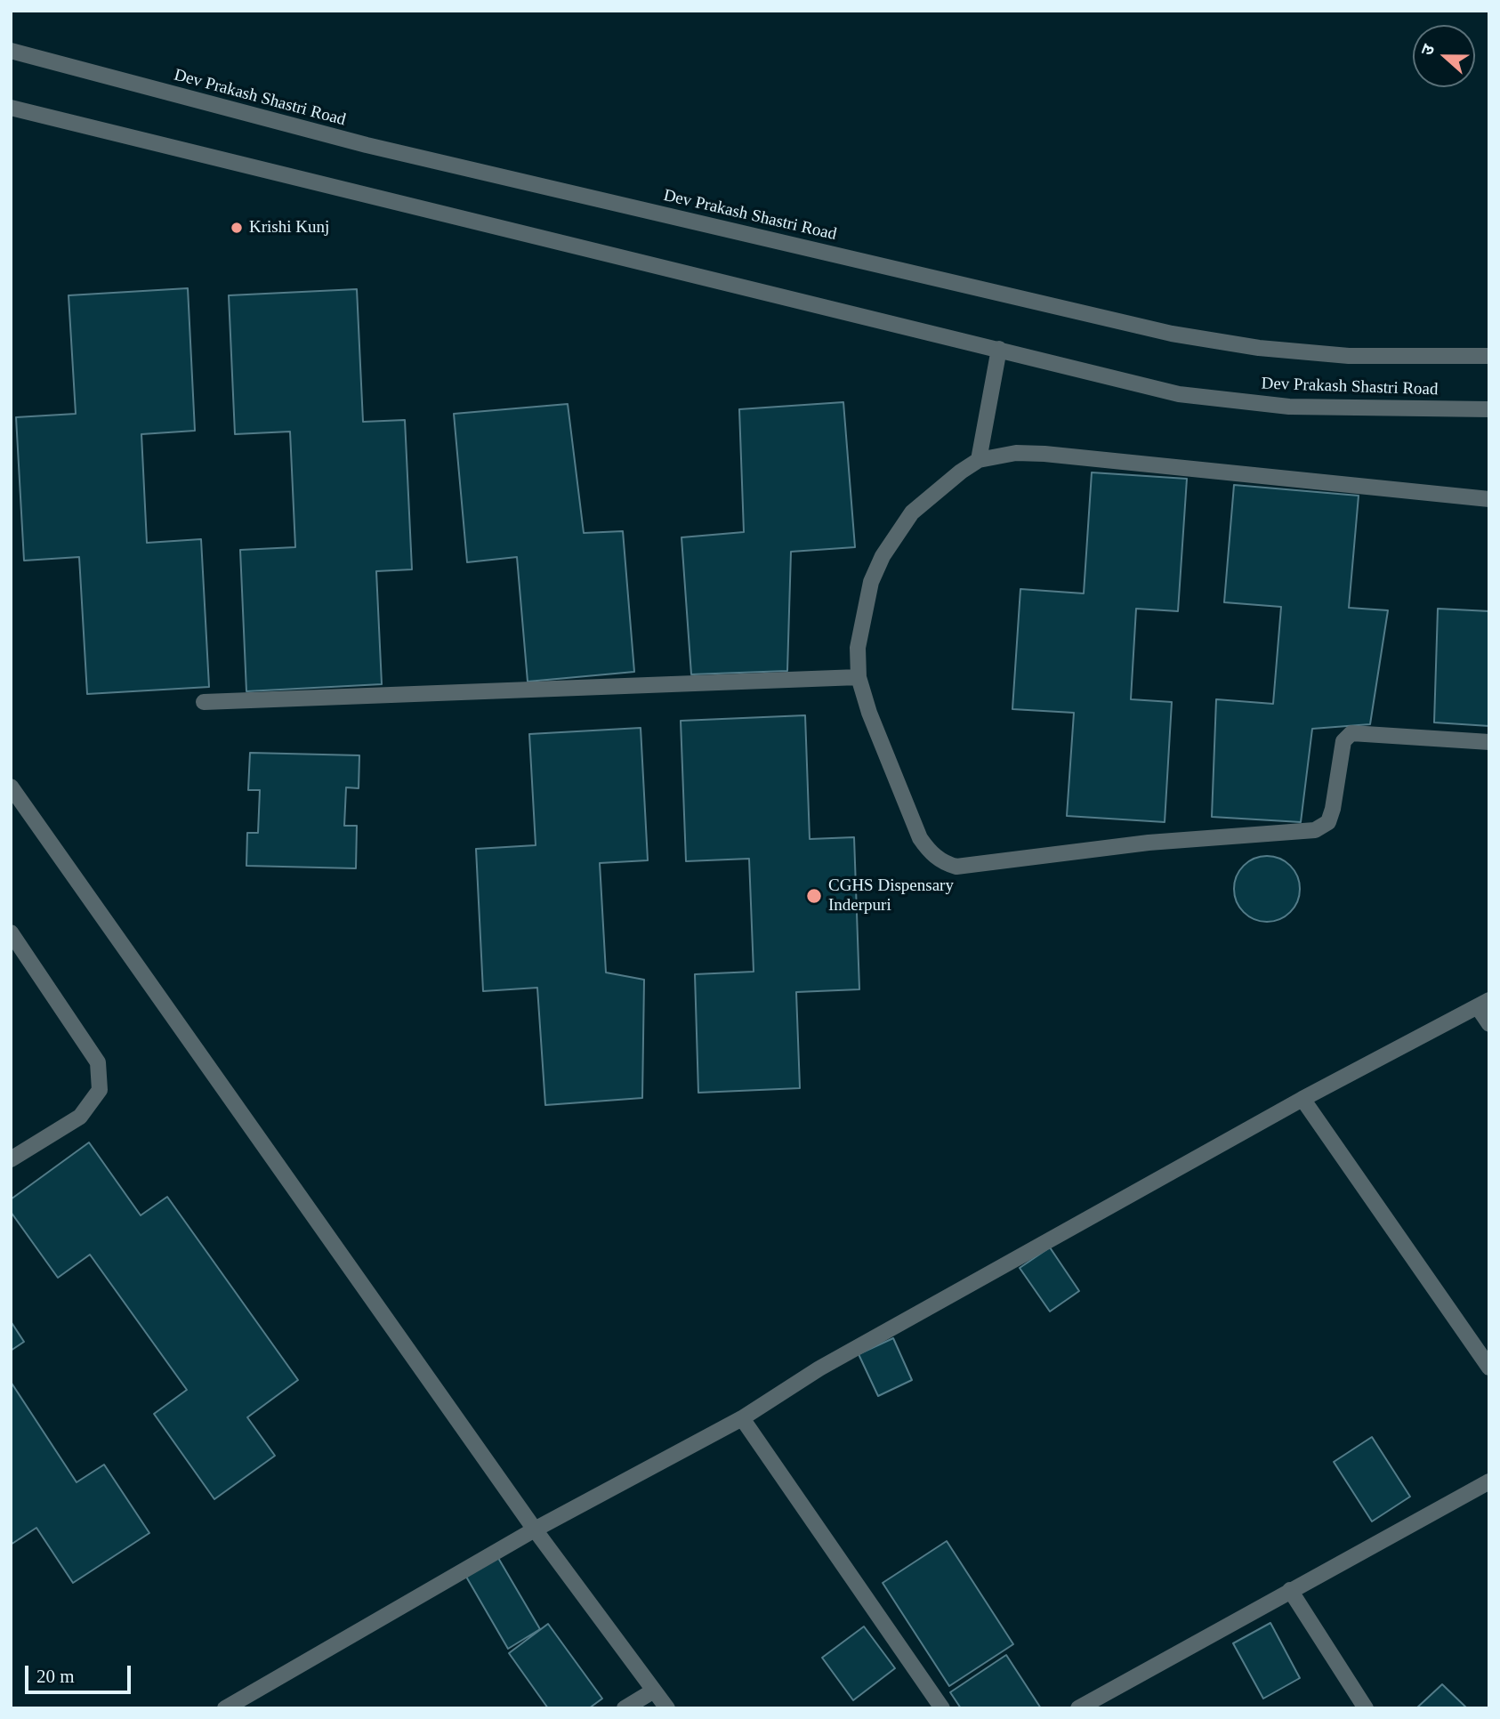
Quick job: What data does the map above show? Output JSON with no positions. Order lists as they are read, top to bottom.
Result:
{
  "streets": {
    "street": ["Dev Prakash Shastri Road"]
  },
  "places": ["Krishi Kunj", "CGHS Dispensary Inderpuri"],
  "scale_bar": "20 m",
  "north": "left"
}
